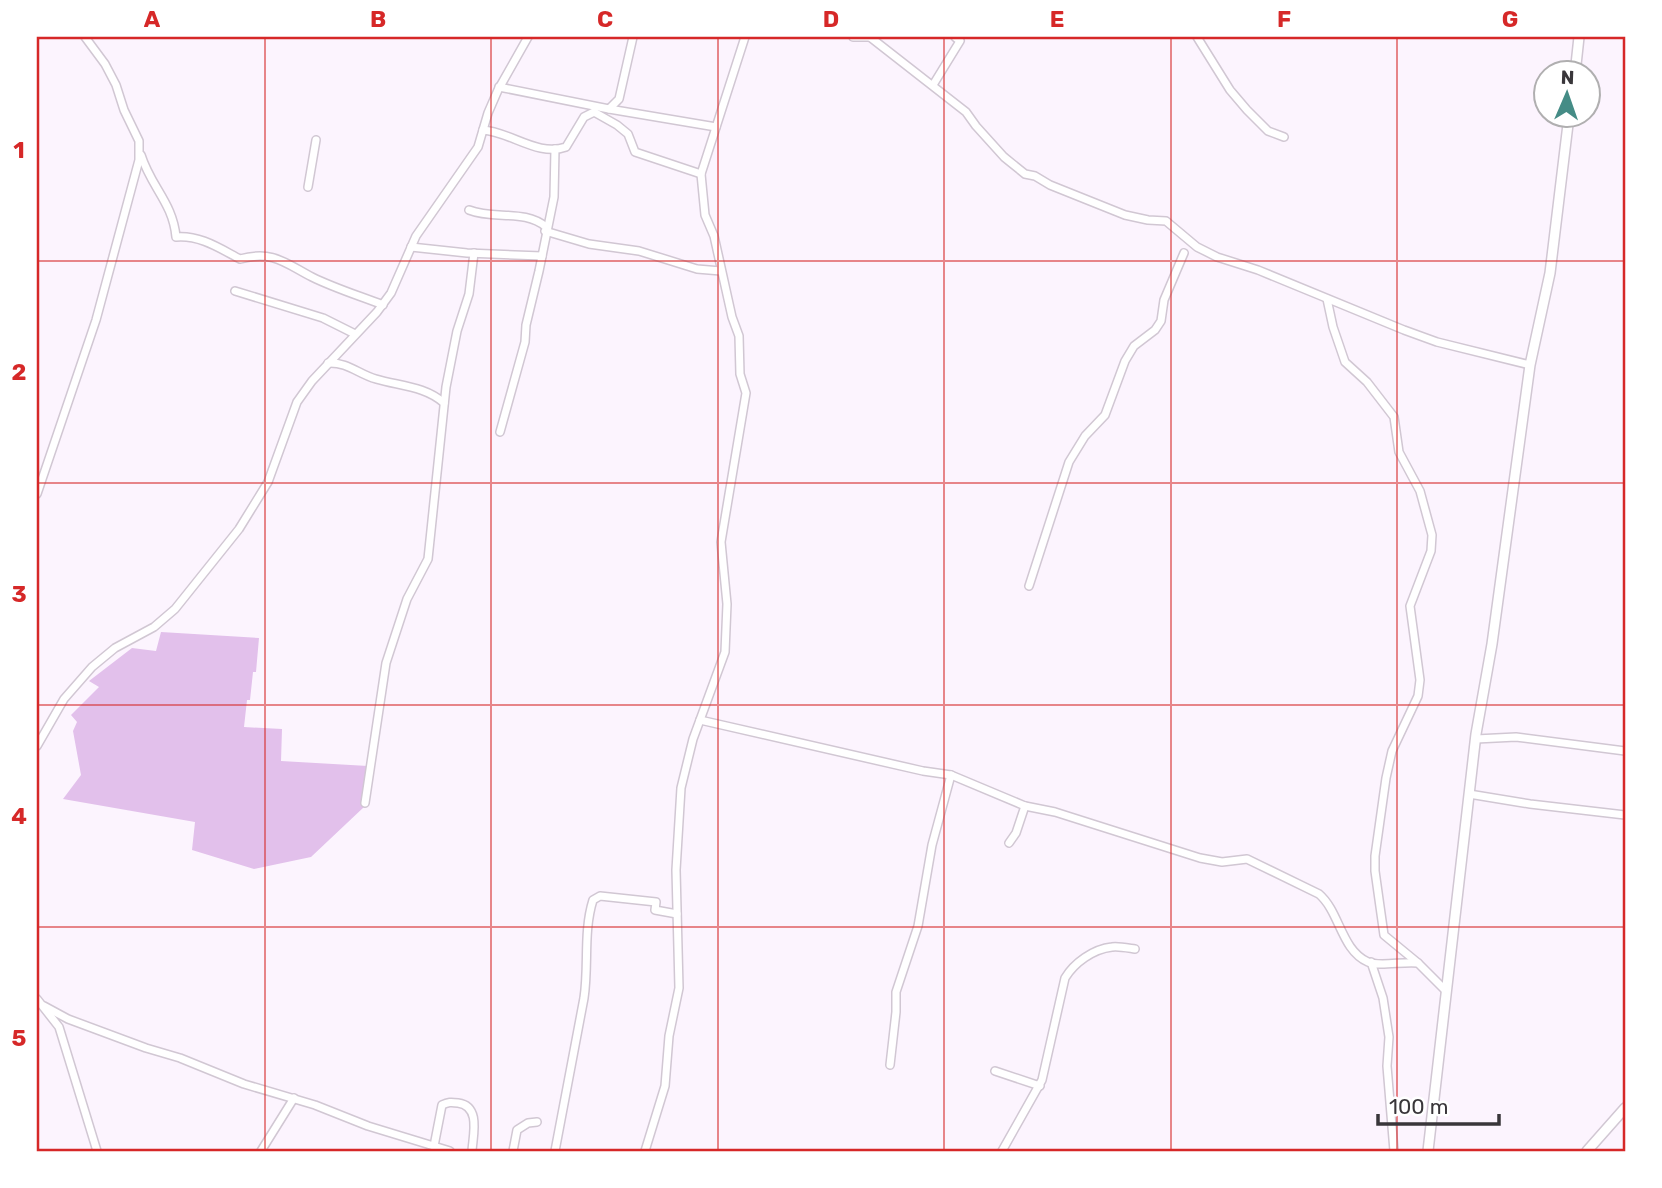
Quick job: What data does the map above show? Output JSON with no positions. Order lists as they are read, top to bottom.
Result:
{
  "scale_bar": "100 m",
  "north": "top",
  "grid": {
    "columns": [
      "A",
      "B",
      "C",
      "D",
      "E",
      "F",
      "G"
    ],
    "rows": [
      "1",
      "2",
      "3",
      "4",
      "5"
    ]
  }
}
